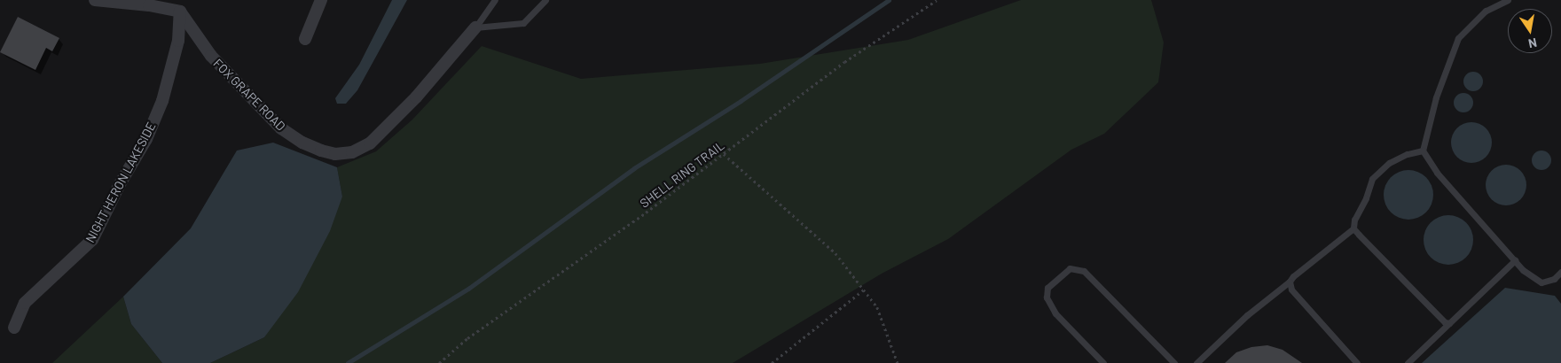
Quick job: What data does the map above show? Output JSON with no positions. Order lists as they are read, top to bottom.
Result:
{
  "streets": {
    "street": ["FOX GRAPE ROAD", "NIGHT HERON LAKESIDE"],
    "path": ["SHELL RING TRAIL"]
  },
  "crossings": [
    ["FOX GRAPE ROAD", "NIGHT HERON LAKESIDE"]
  ],
  "north": "bottom"
}
